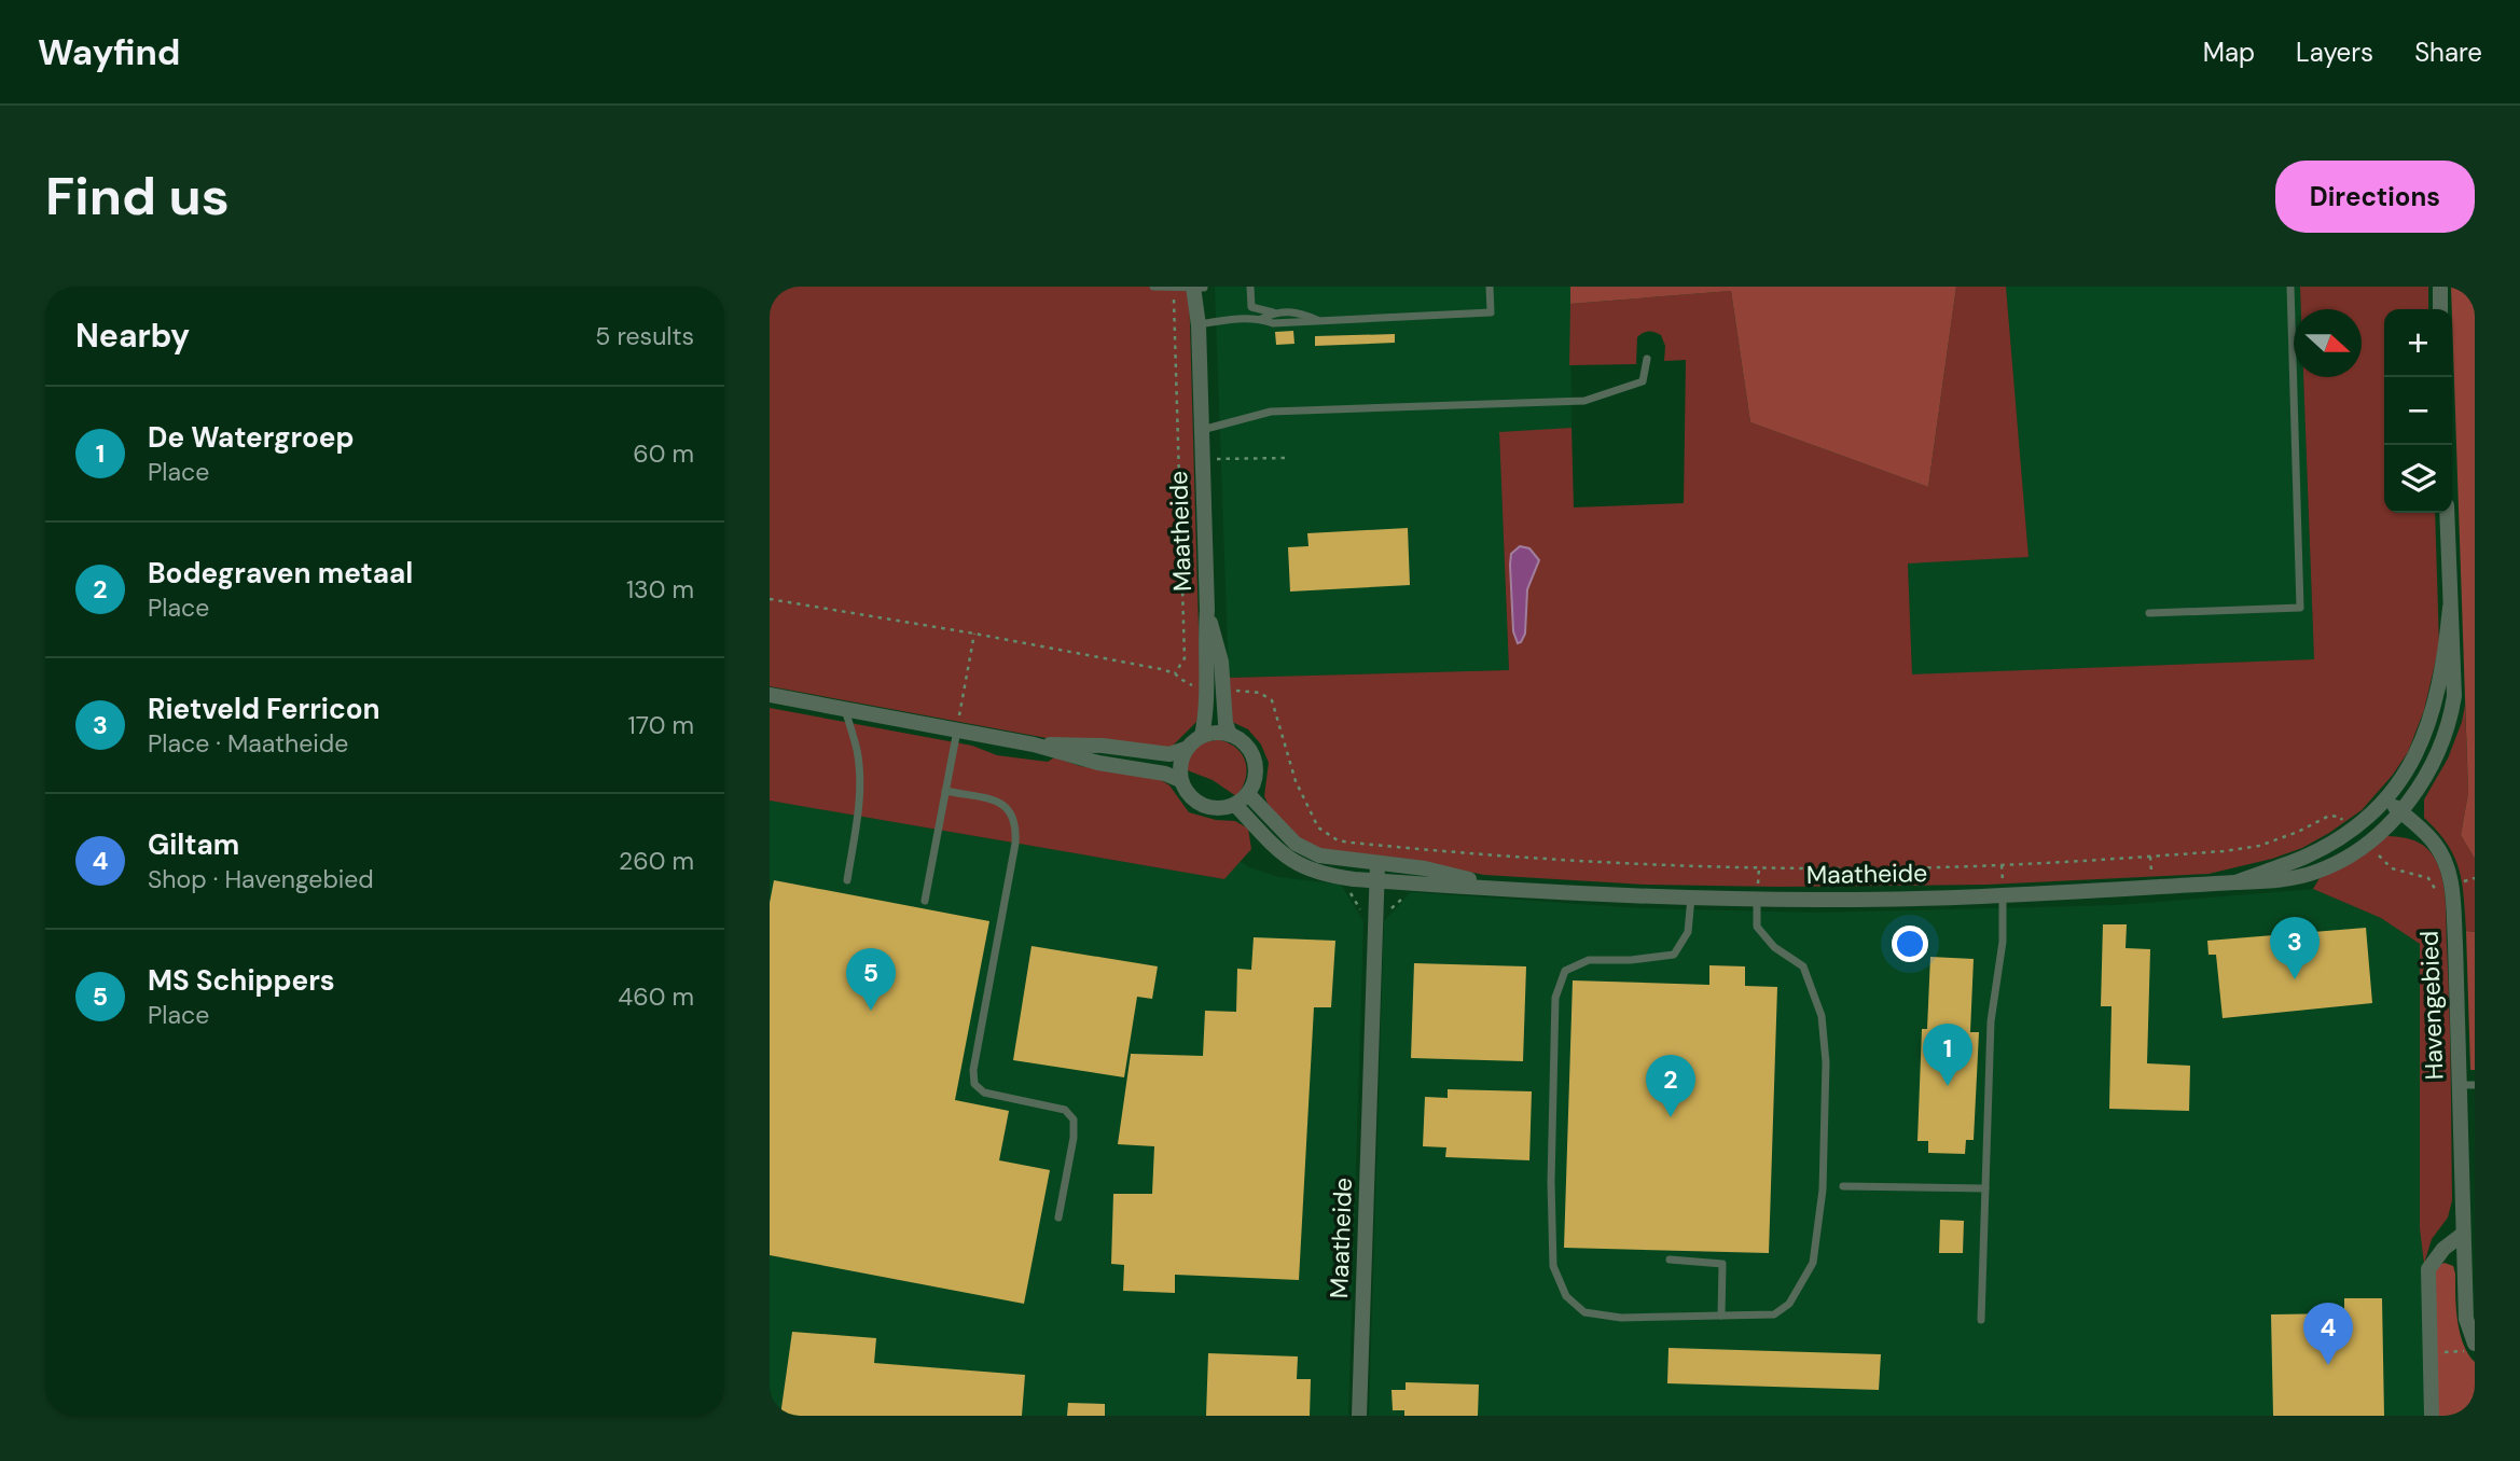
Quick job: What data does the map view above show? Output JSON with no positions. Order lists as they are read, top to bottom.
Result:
{
  "streets": {
    "street": ["Maatheide", "Havengebied"]
  },
  "crossings": [
    ["Maatheide", "Havengebied"]
  ],
  "north": "right",
  "page": {
    "header": "Wayfind",
    "nav": ["Map", "Layers", "Share"],
    "buttons": "Directions",
    "title": "Find us",
    "heading": ["Nearby", "5 results"],
    "map_buttons": ["+", "−"],
    "list": [
      {
        "mark": "1",
        "name": "De Watergroep",
        "note": "Place",
        "value": "60 m"
      },
      {
        "mark": "2",
        "name": "Bodegraven metaal",
        "note": "Place",
        "value": "130 m"
      },
      {
        "mark": "3",
        "name": "Rietveld Ferricon",
        "note": "Place · Maatheide",
        "value": "170 m"
      },
      {
        "mark": "4",
        "name": "Giltam",
        "note": "Shop · Havengebied",
        "value": "260 m"
      },
      {
        "mark": "5",
        "name": "MS Schippers",
        "note": "Place",
        "value": "460 m"
      }
    ],
    "pins": [
      "3",
      "5",
      "1",
      "2",
      "4"
    ]
  }
}
